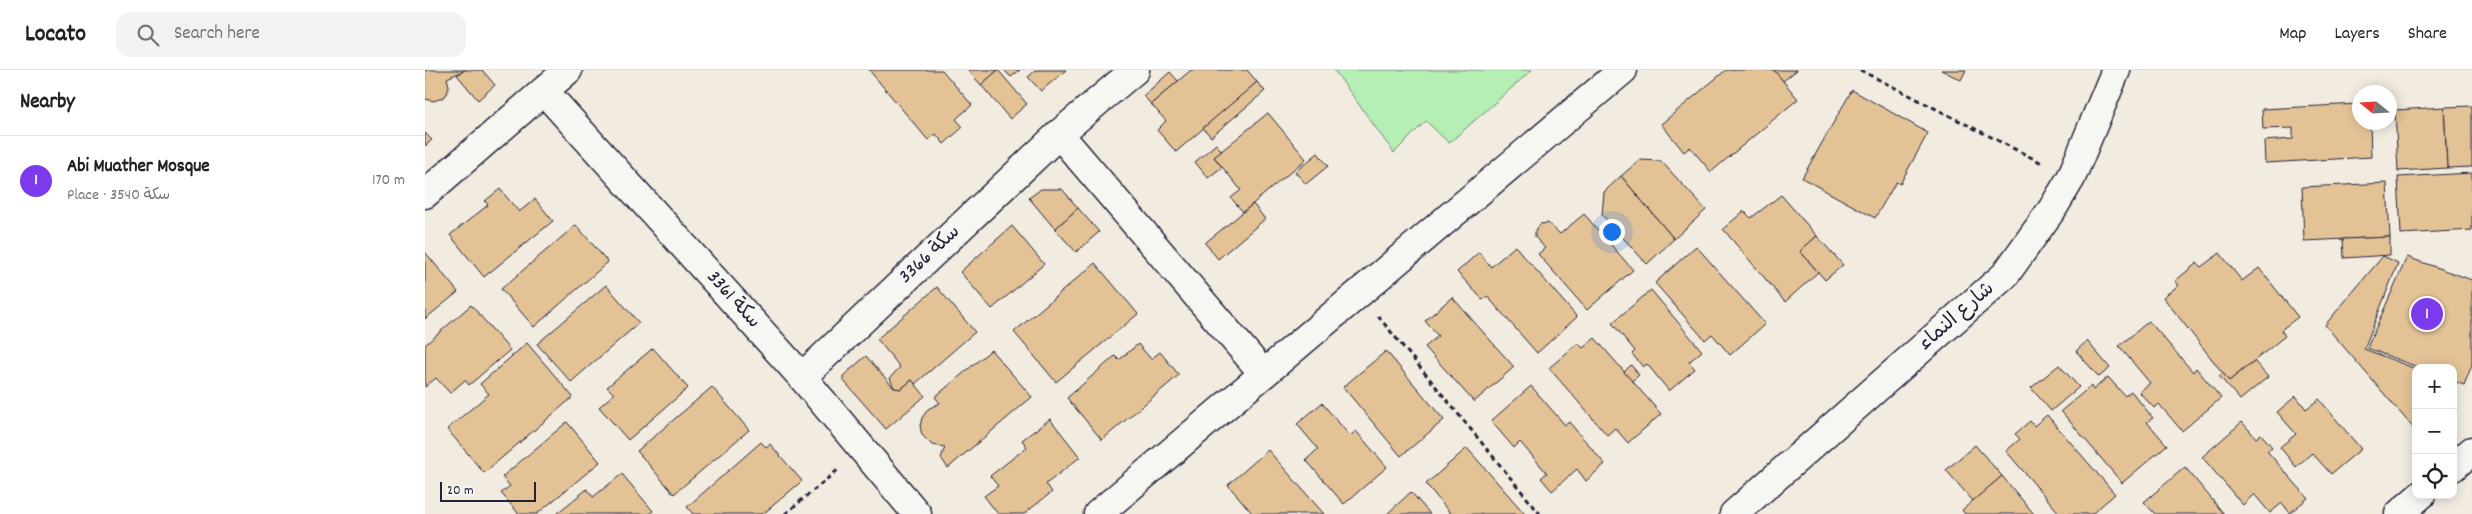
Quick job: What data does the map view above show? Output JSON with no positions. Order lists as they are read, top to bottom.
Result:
{
  "streets": {
    "street": ["سكة 3366", "سكة 3361", "شارع النماء"]
  },
  "crossings": [
    ["سكة 3366", "سكة 3361"]
  ],
  "scale_bar": "20 m",
  "north": "left",
  "page": {
    "header": "Locato",
    "search": "Search here",
    "nav": ["Map", "Layers", "Share"],
    "heading": "Nearby",
    "list": [
      {
        "mark": "1",
        "name": "Abi Muather Mosque",
        "note": "Place · سكة 3540",
        "value": "170 m"
      }
    ],
    "pins": "1",
    "map_buttons": ["+", "−"],
    "scale": "20 m"
  }
}
